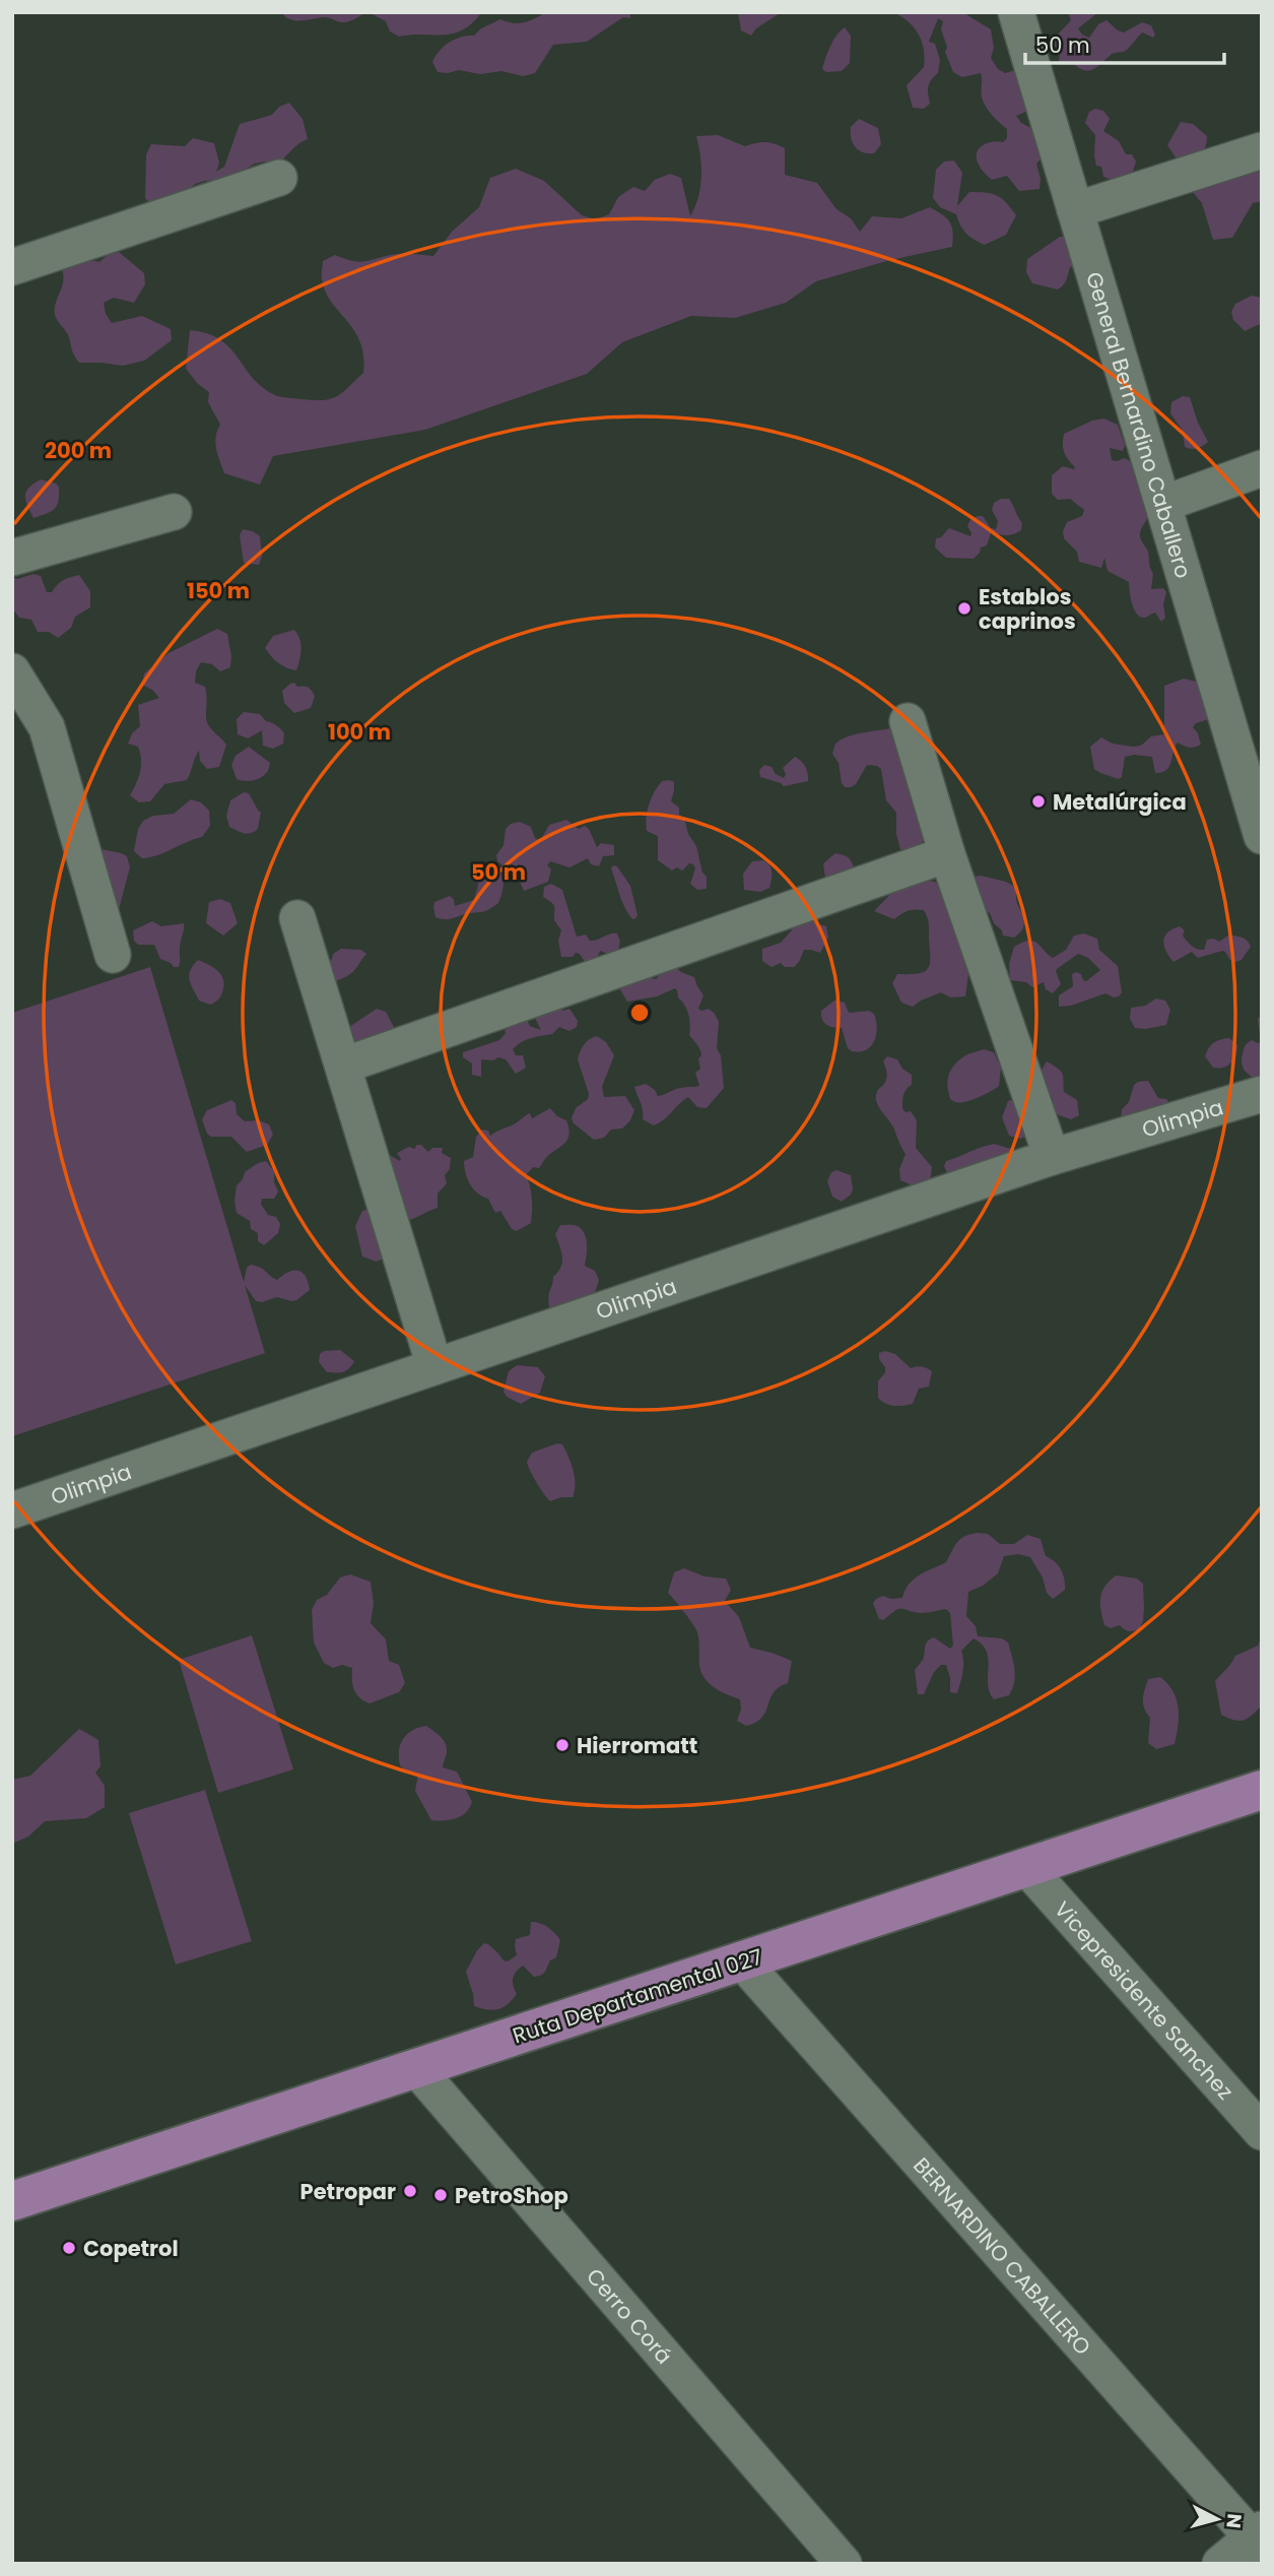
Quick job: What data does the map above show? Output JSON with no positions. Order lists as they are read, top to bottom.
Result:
{
  "streets": {
    "main road": ["Ruta Departamental 027"],
    "street": [
      "General Bernardino Caballero",
      "Olimpia",
      "Vicepresidente Sanchez",
      "BERNARDINO CABALLERO",
      "Cerro Corá"
    ]
  },
  "crossings": [
    ["Ruta Departamental 027", "Vicepresidente Sanchez"],
    ["Ruta Departamental 027", "BERNARDINO CABALLERO"],
    ["Ruta Departamental 027", "Cerro Corá"]
  ],
  "places": [
    "Establos caprinos",
    "Metalúrgica",
    "Hierromatt",
    "Petropar",
    "PetroShop",
    "Copetrol"
  ],
  "scale_bar": "50 m",
  "north": "right",
  "rings": [
    "200 m",
    "150 m",
    "100 m",
    "50 m"
  ]
}
